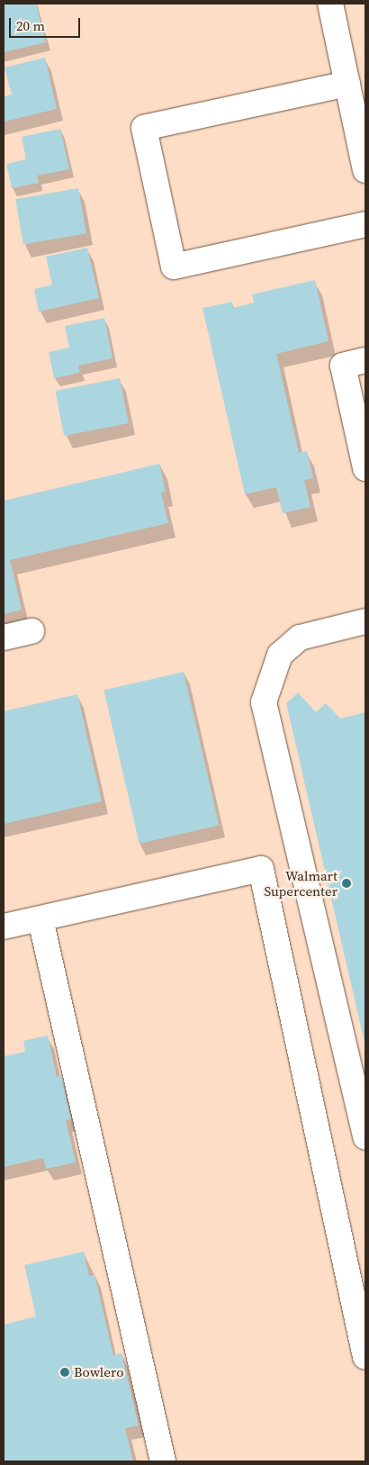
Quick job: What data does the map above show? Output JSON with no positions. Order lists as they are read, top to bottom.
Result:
{
  "places": ["Walmart Supercenter", "Bowlero"],
  "scale_bar": "20 m"
}
